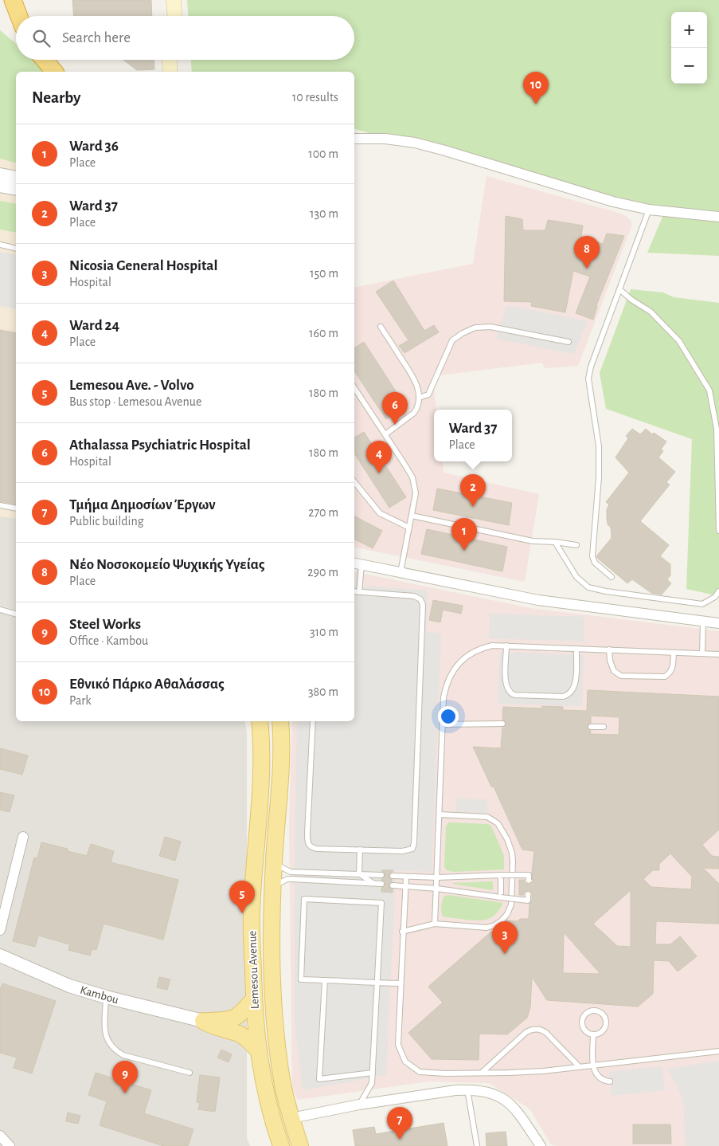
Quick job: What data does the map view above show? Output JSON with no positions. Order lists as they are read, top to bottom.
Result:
{
  "streets": {
    "main road": ["Lemesou Avenue"],
    "street": ["Kambou"]
  },
  "page": {
    "map_buttons": ["+", "−"],
    "search": "Search here",
    "pins": [
      "10",
      "8",
      "6",
      "4",
      "2",
      "1",
      "5",
      "3",
      "9",
      "7"
    ],
    "heading": ["Nearby", "10 results"],
    "list": [
      {
        "mark": "1",
        "name": "Ward 36",
        "note": "Place",
        "value": "100 m"
      },
      {
        "mark": "2",
        "name": "Ward 37",
        "note": "Place",
        "value": "130 m"
      },
      {
        "mark": "3",
        "name": "Nicosia General Hospital",
        "note": "Hospital",
        "value": "150 m"
      },
      {
        "mark": "4",
        "name": "Ward 24",
        "note": "Place",
        "value": "160 m"
      },
      {
        "mark": "5",
        "name": "Lemesou Ave. - Volvo",
        "note": "Bus stop · Lemesou Avenue",
        "value": "180 m"
      },
      {
        "mark": "6",
        "name": "Athalassa Psychiatric Hospital",
        "note": "Hospital",
        "value": "180 m"
      },
      {
        "mark": "7",
        "name": "Τμήμα Δημοσίων Έργων",
        "note": "Public building",
        "value": "270 m"
      },
      {
        "mark": "8",
        "name": "Νέο Νοσοκομείο Ψυχικής Υγείας",
        "note": "Place",
        "value": "290 m"
      },
      {
        "mark": "9",
        "name": "Steel Works",
        "note": "Office · Kambou",
        "value": "310 m"
      },
      {
        "mark": "10",
        "name": "Εθνικό Πάρκο Αθαλάσσας",
        "note": "Park",
        "value": "380 m"
      }
    ],
    "popup": ["Ward 37", "Place"]
  }
}
